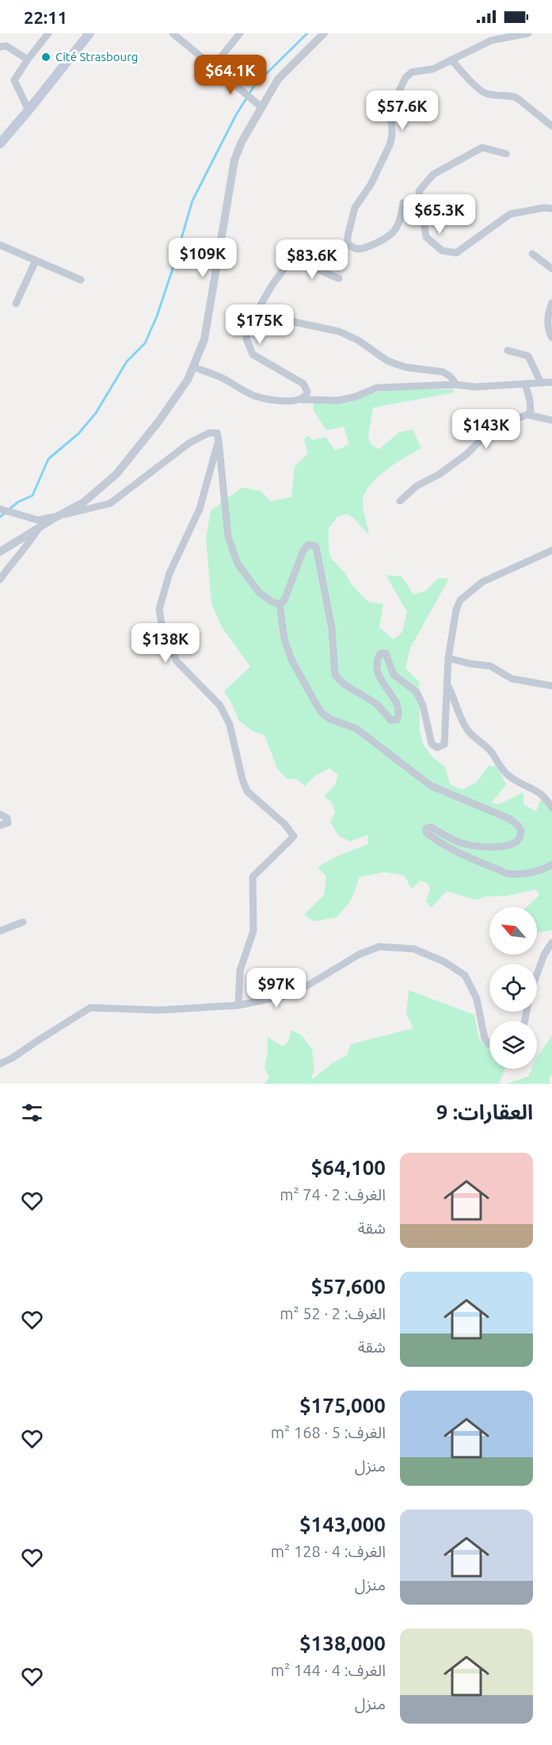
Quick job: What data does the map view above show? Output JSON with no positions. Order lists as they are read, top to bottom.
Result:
{
  "places": ["Cité Strasbourg"],
  "north": "top left",
  "page": {
    "status": "22:11",
    "price": [
      "$64.1K",
      "$57.6K",
      "$65.3K",
      "$109K",
      "$83.6K",
      "$175K",
      "$143K",
      "$138K",
      "$97K"
    ],
    "heading": "العقارات: 9",
    "list": [
      {
        "name": "$64,100",
        "note": "الغرف: 2 · 74 m² · شقة"
      },
      {
        "name": "$57,600",
        "note": "الغرف: 2 · 52 m² · شقة"
      },
      {
        "name": "$175,000",
        "note": "الغرف: 5 · 168 m² · منزل"
      },
      {
        "name": "$143,000",
        "note": "الغرف: 4 · 128 m² · منزل"
      },
      {
        "name": "$138,000",
        "note": "الغرف: 4 · 144 m² · منزل"
      }
    ]
  }
}
